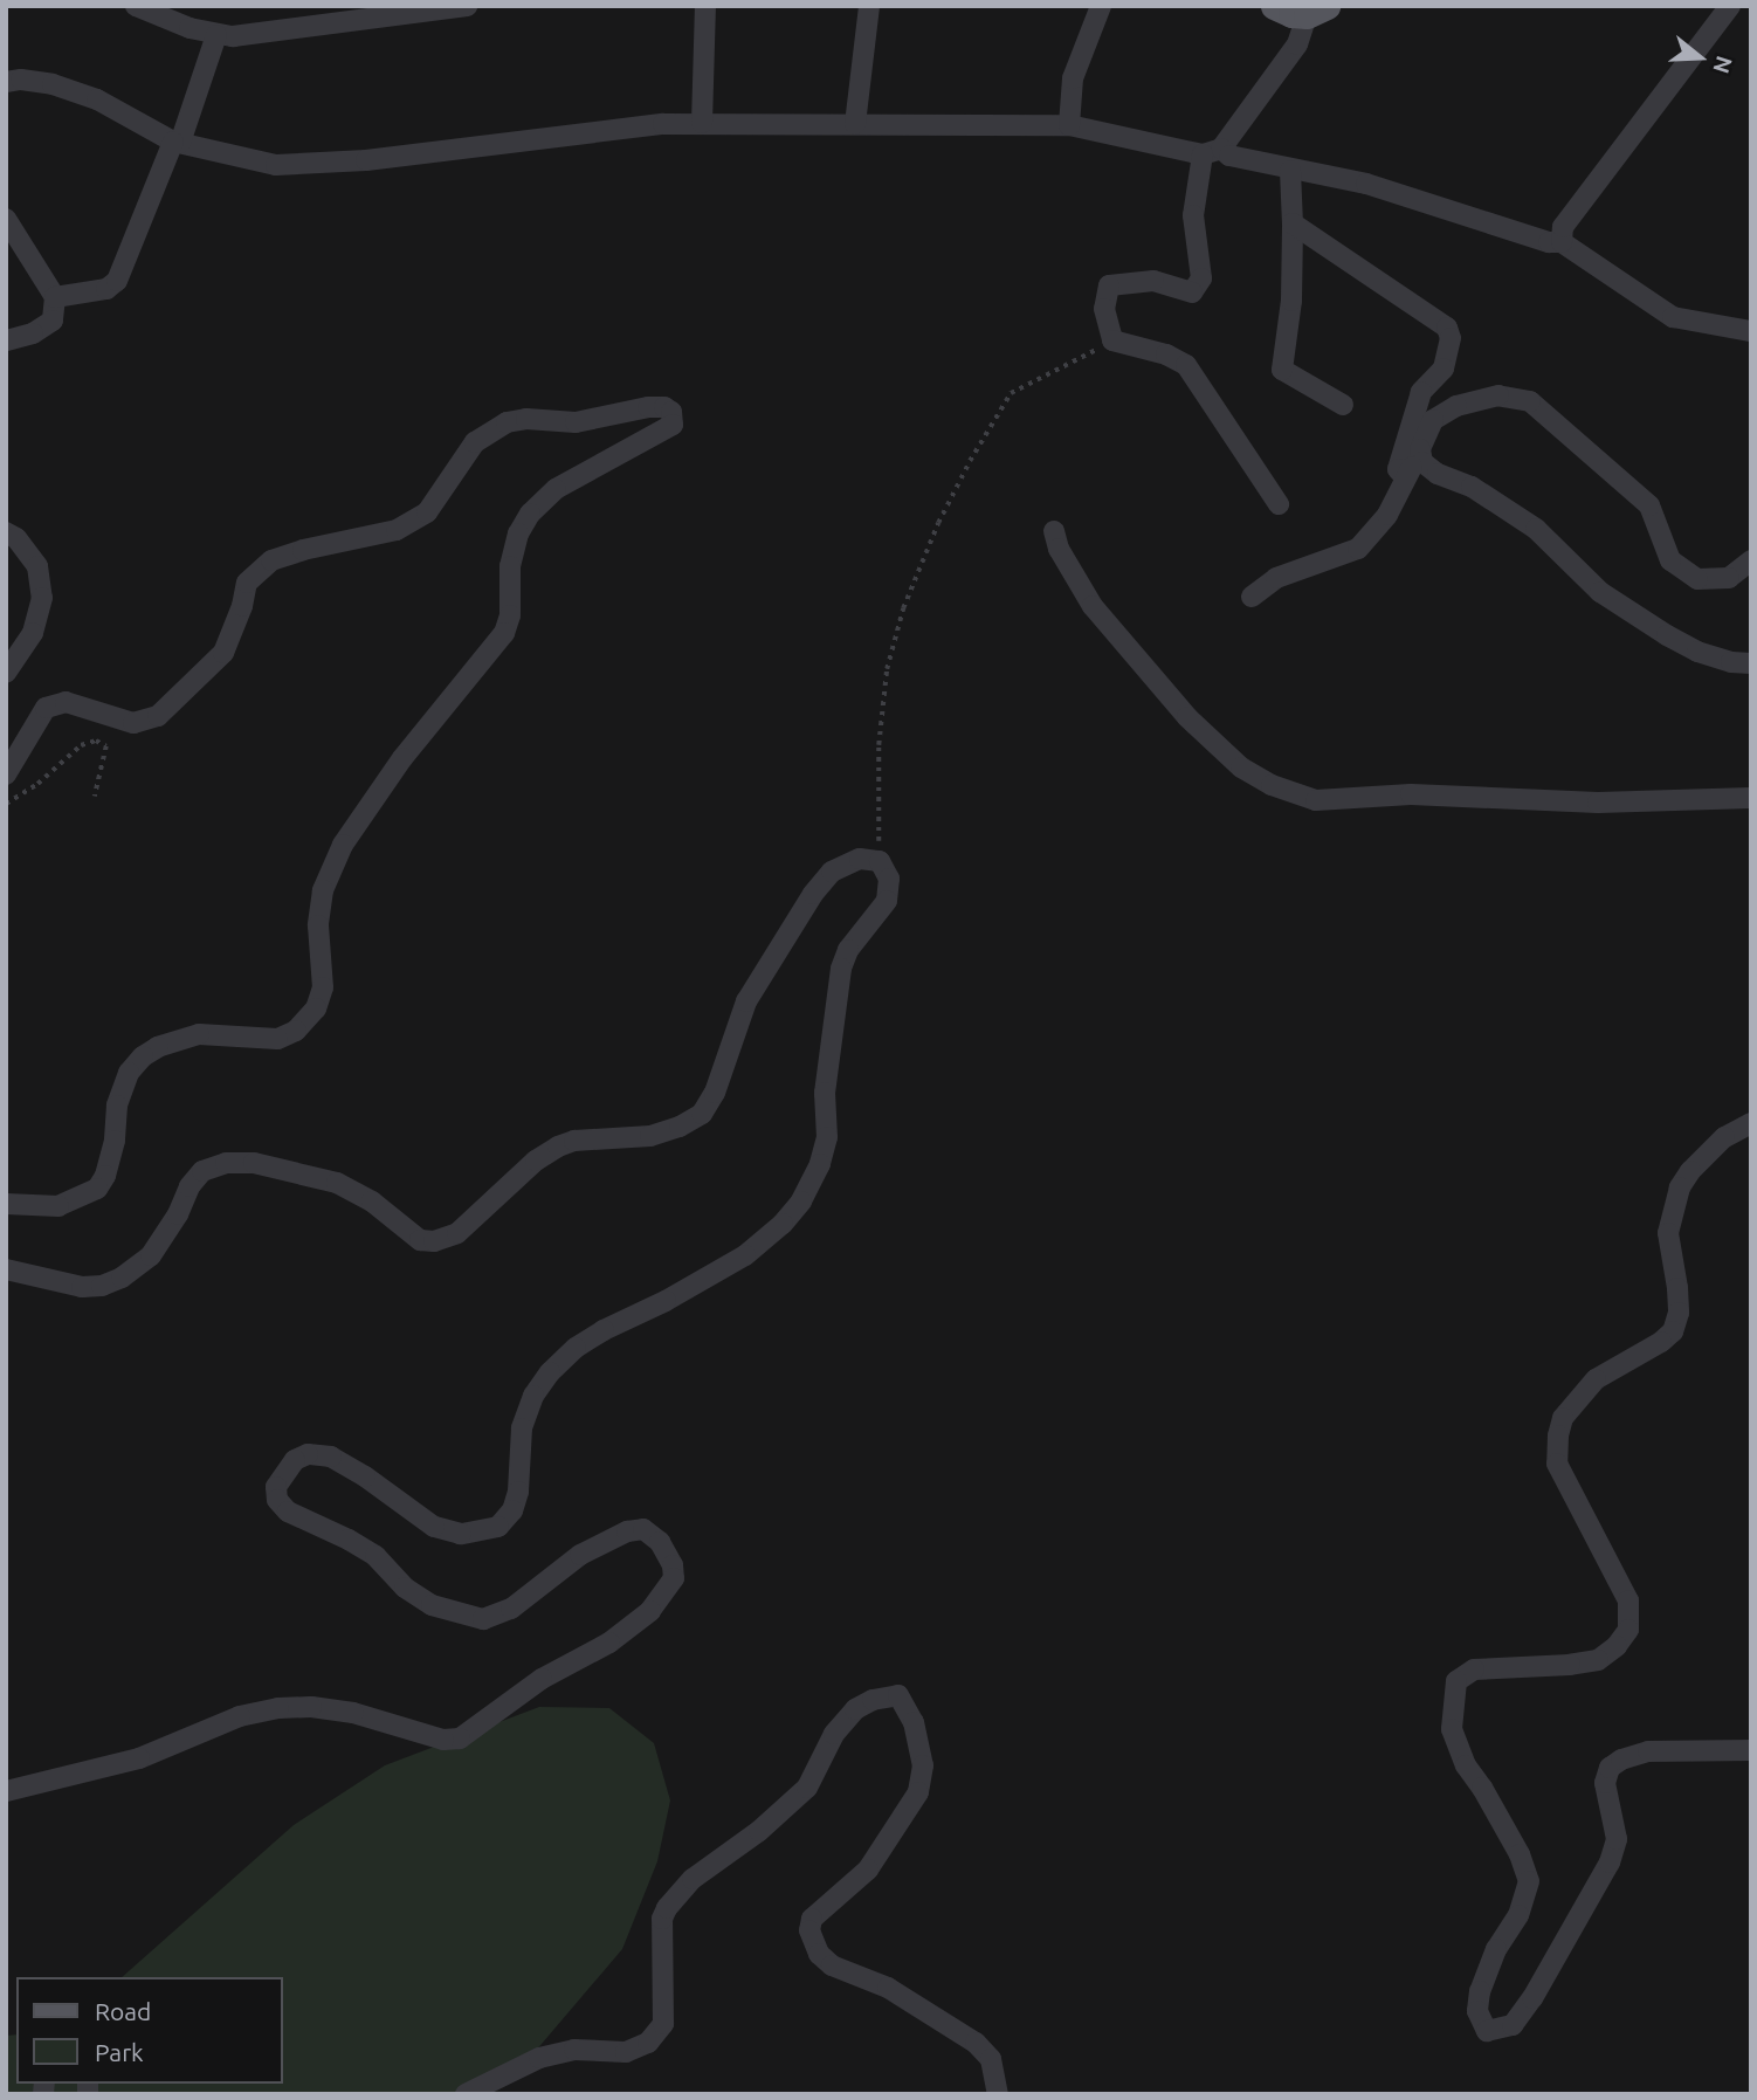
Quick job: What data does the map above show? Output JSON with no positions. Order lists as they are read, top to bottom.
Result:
{
  "legend": ["Road", "Park"],
  "north": "right"
}
